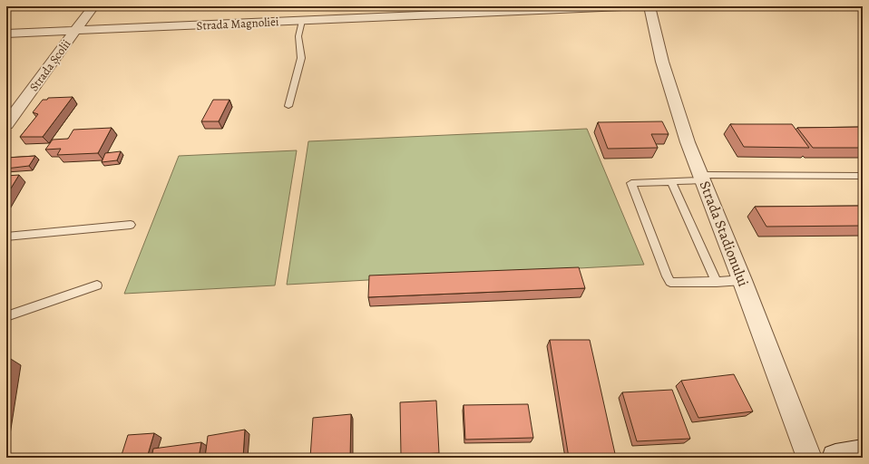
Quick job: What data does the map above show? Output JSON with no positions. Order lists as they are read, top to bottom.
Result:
{
  "streets": {
    "street": ["Strada Magnoliei", "Strada Școlii", "Strada Stadionului"]
  },
  "crossings": [
    ["Strada Magnoliei", "Strada Școlii"]
  ]
}
